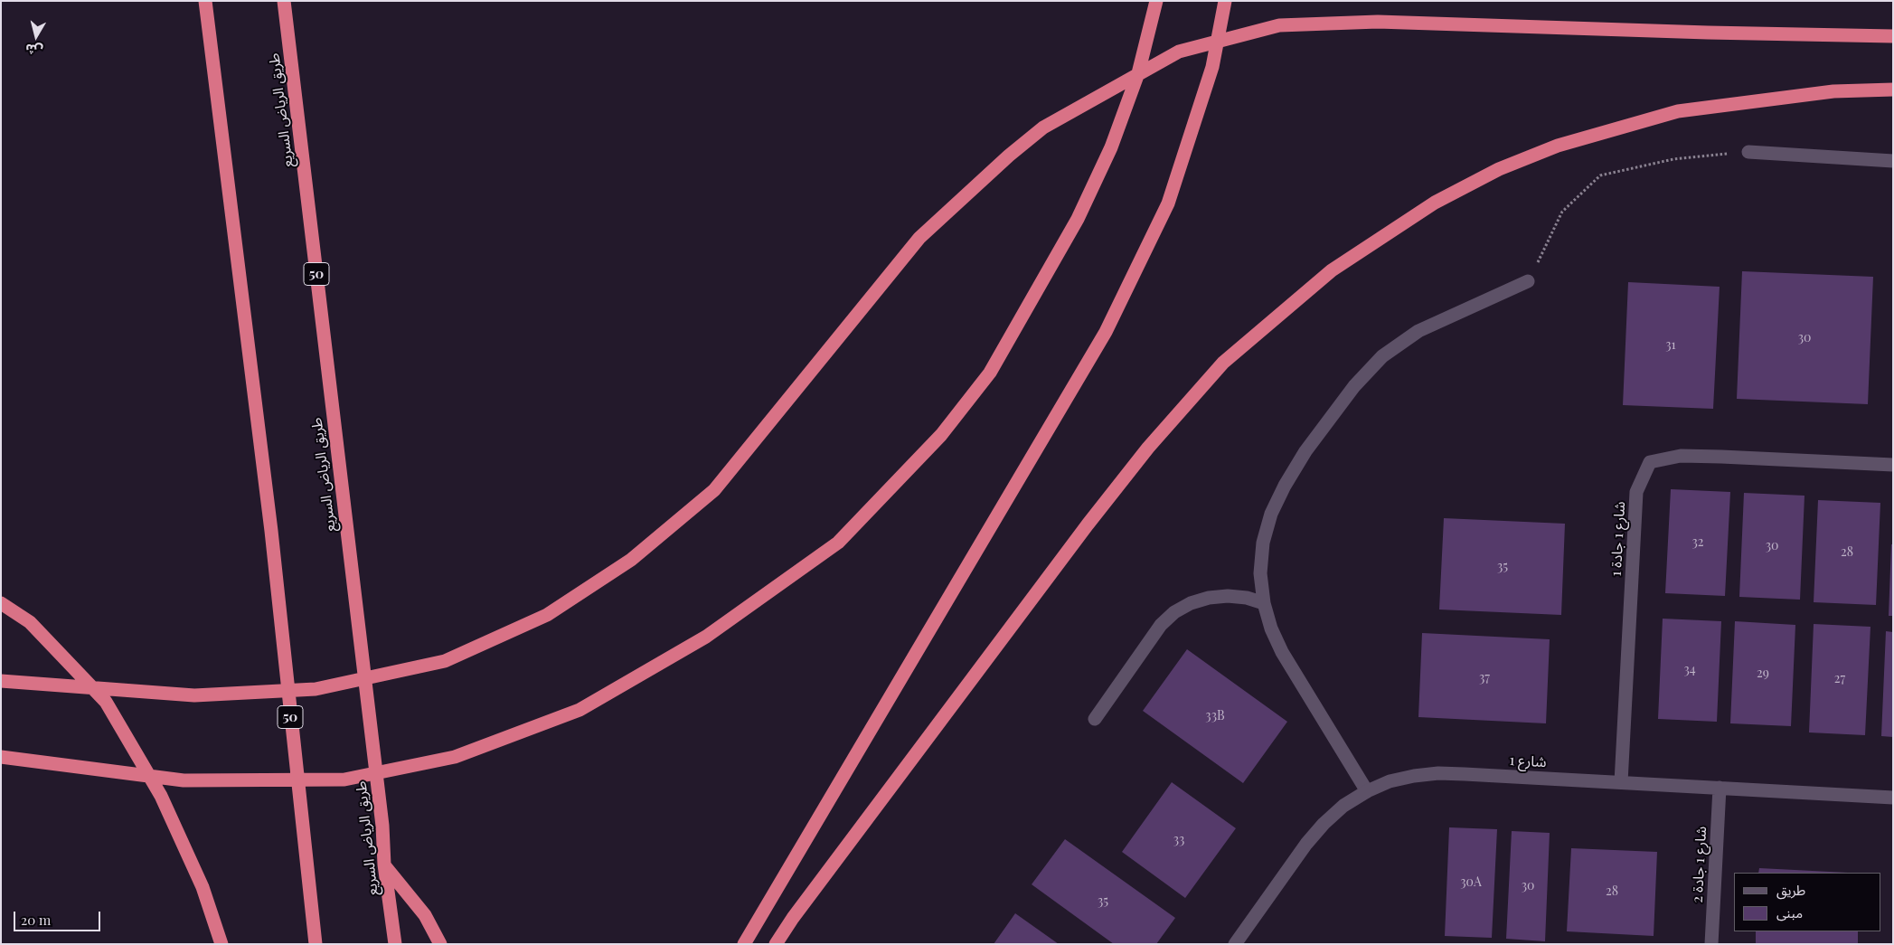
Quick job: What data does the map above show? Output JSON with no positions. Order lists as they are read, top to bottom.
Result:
{
  "streets": {
    "highway": ["طريق الرياض السريع", "50"],
    "street": ["شارع 1 جادة 1", "شارع 1", "شارع 1 جادة 2"]
  },
  "crossings": [
    ["شارع 1 جادة 1", "شارع 1"],
    ["شارع 1", "شارع 1 جادة 2"]
  ],
  "house_numbers": [
    "30",
    "31",
    "32",
    "30",
    "28",
    "35",
    "34",
    "29",
    "37",
    "27",
    "33B",
    "33",
    "30A",
    "30",
    "28",
    "35"
  ],
  "legend": ["طريق", "مبنى"],
  "scale_bar": "20 m",
  "north": "bottom"
}
